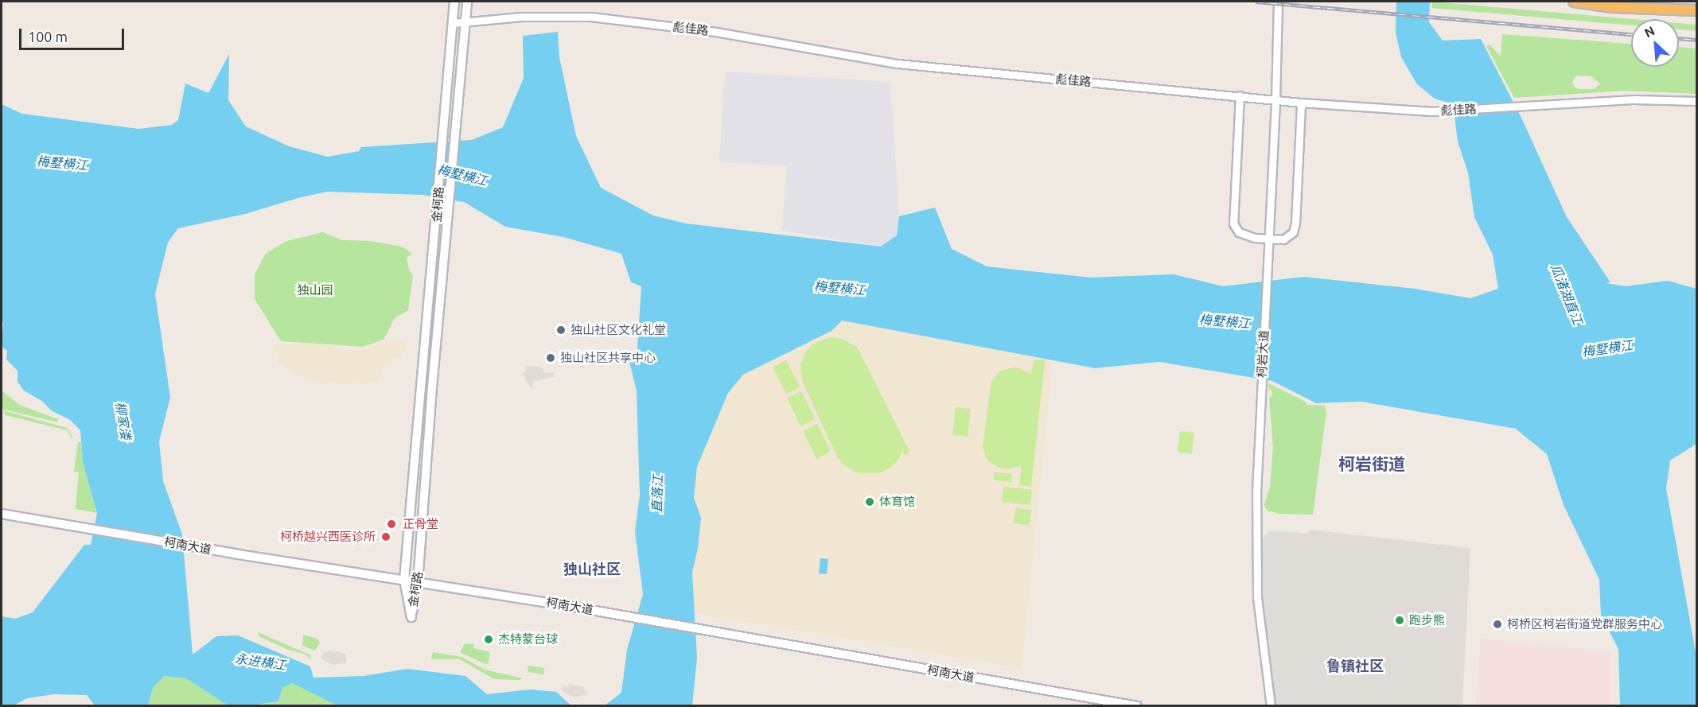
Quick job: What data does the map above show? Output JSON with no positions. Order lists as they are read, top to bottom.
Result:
{
  "streets": {
    "main road": ["金柯路", "柯南大道"],
    "street": ["彪佳路", "柯岩大道"]
  },
  "crossings": [
    ["彪佳路", "金柯路"],
    ["彪佳路", "柯岩大道"],
    ["金柯路", "柯南大道"]
  ],
  "districts": ["柯岩街道", "独山社区", "鲁镇社区"],
  "water": [
    "梅墅横江",
    "瓜渚湖直江",
    "柳家溇",
    "直落江",
    "永进横江"
  ],
  "parks": ["独山园"],
  "places": [
    "独山社区文化礼堂",
    "独山社区共享中心",
    "体育馆",
    "正骨堂",
    "柯桥越兴西医诊所",
    "跑步熊",
    "柯桥区柯岩街道党群服务中心",
    "杰特蒙台球"
  ],
  "scale_bar": "100 m",
  "north": "top left"
}
